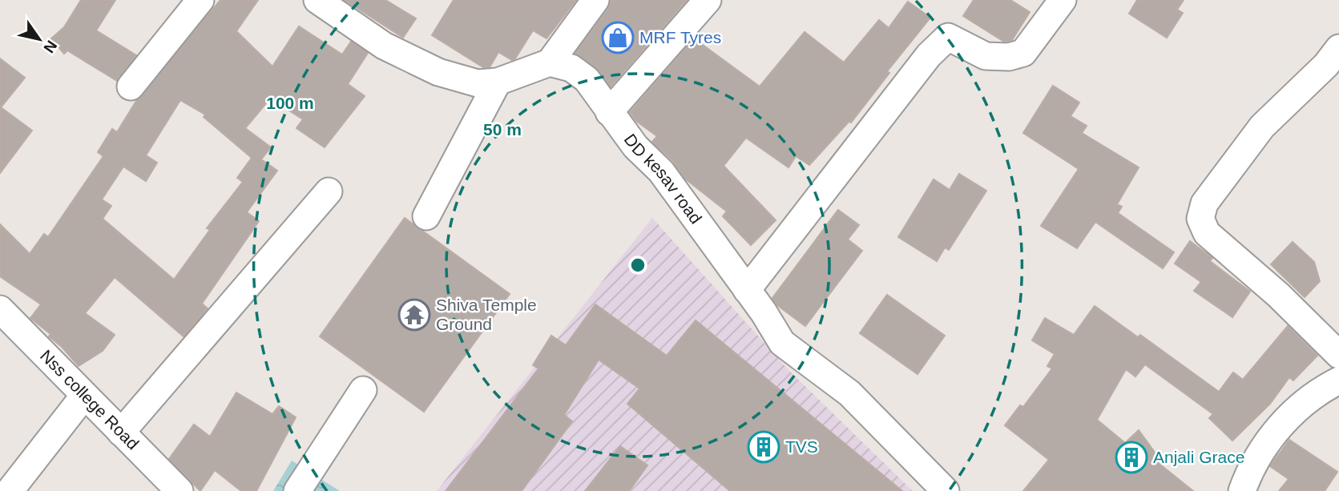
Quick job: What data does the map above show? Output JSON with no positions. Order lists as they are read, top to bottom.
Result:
{
  "streets": {
    "street": ["DD kesav road", "Nss college Road"]
  },
  "places": {
    "shop": ["MRF Tyres"],
    "temple": ["Shiva Temple Ground"],
    "building": ["TVS", "Anjali Grace"]
  },
  "north": "bottom right",
  "rings": ["100 m", "50 m"]
}
